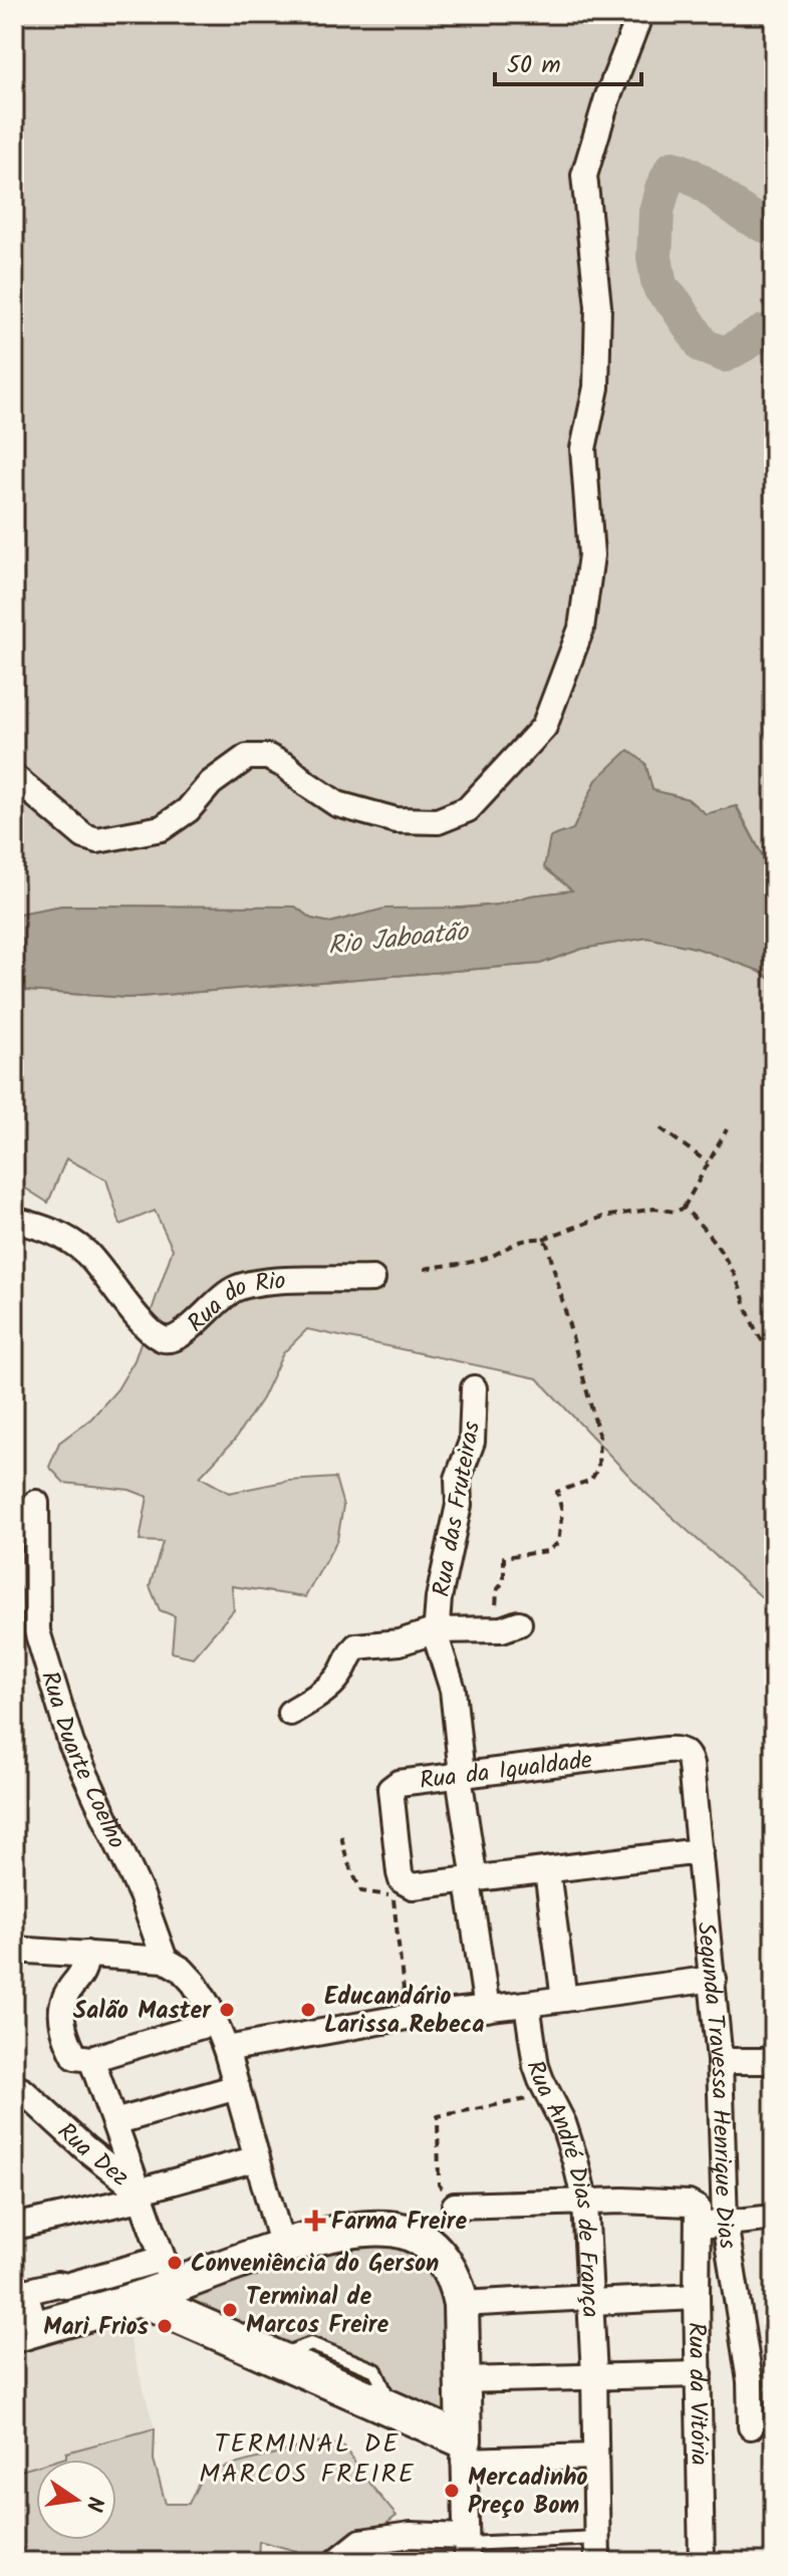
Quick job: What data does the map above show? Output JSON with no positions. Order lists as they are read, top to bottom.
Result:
{
  "streets": {
    "street": [
      "Rua do Rio",
      "Rua das Fruteiras",
      "Rua Duarte Coelho",
      "Rua da Igualdade",
      "Segunda Travessa Henrique Dias",
      "Rua Dez",
      "Rua André Dias de França",
      "Rua da Vitória"
    ]
  },
  "crossings": [
    ["Rua das Fruteiras", "Rua da Igualdade"],
    ["Rua da Igualdade", "Segunda Travessa Henrique Dias"]
  ],
  "districts": ["TERMINAL DE MARCOS FREIRE"],
  "water": ["Rio Jaboatão"],
  "places": {
    "other": [
      "Salão Master",
      "Educandário Larissa Rebeca",
      "Conveniência do Gerson",
      "Terminal de Marcos Freire",
      "Mari Frios",
      "Mercadinho Preço Bom"
    ],
    "health": ["Farma Freire"]
  },
  "scale_bar": "50 m",
  "north": "right"
}
